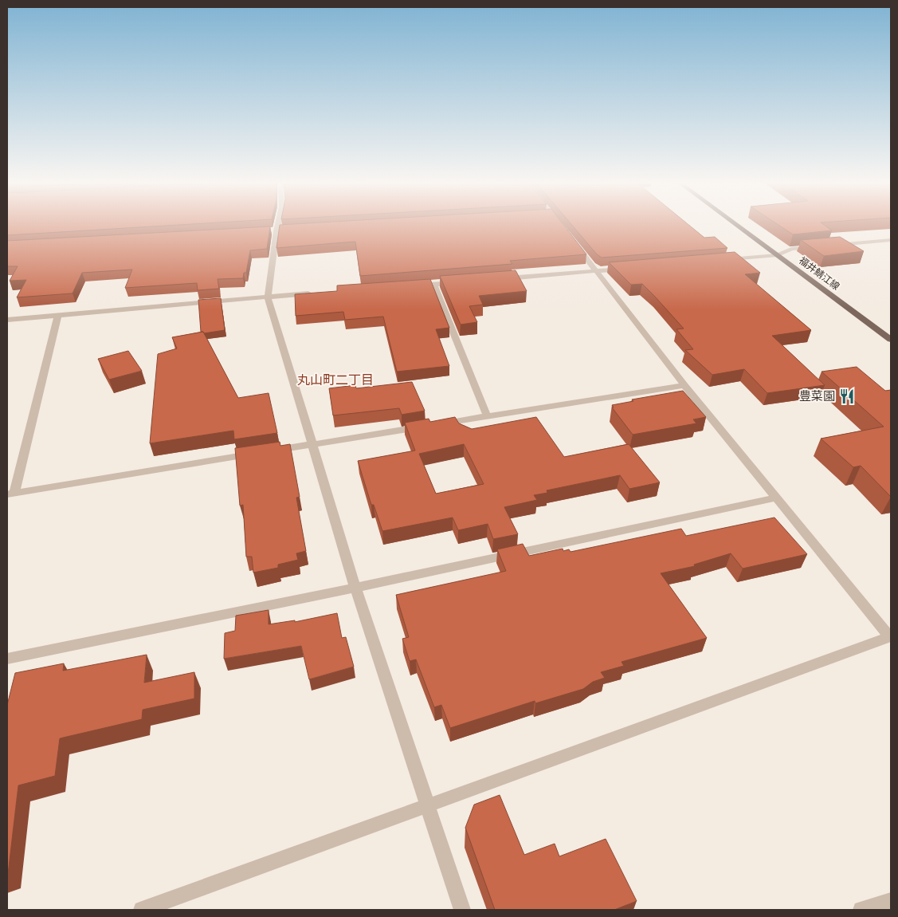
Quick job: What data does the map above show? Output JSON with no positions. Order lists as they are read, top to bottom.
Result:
{
  "streets": {
    "main road": ["福井鯖江線"]
  },
  "districts": ["丸山町二丁目"],
  "places": {
    "restaurant": ["豊菜園"]
  }
}
